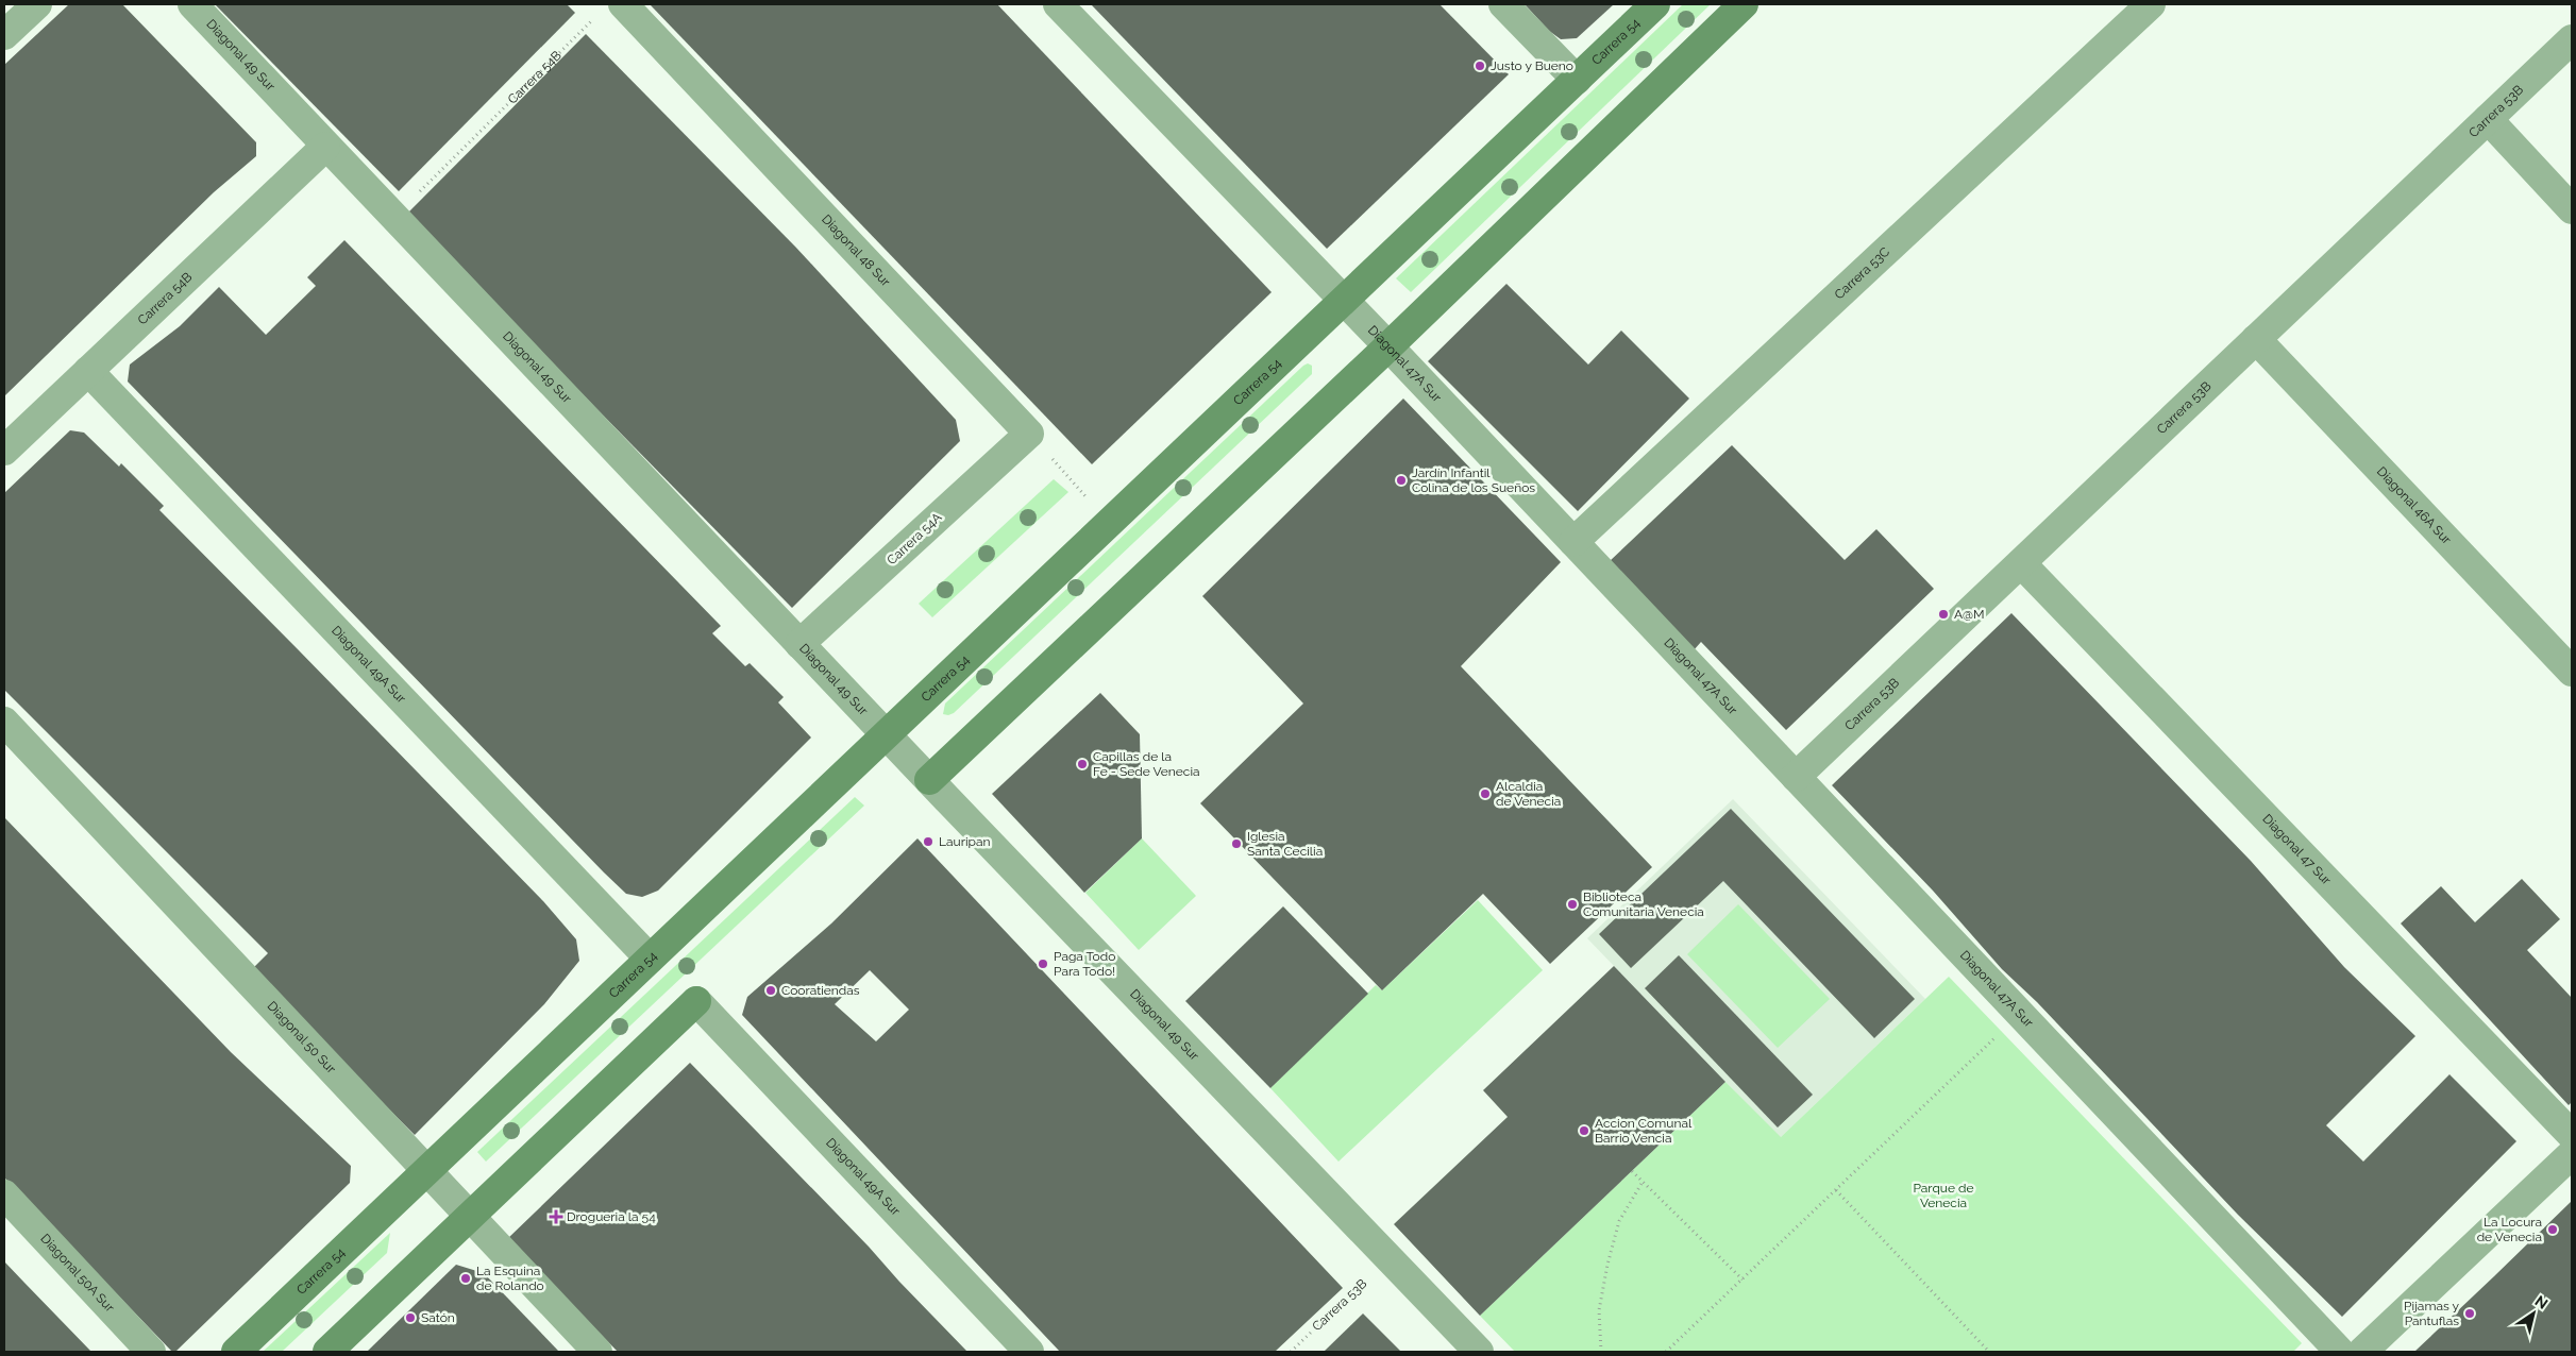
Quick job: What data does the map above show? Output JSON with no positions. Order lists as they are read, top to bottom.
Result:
{
  "streets": {
    "street": [
      "Carrera 54",
      "Diagonal 49 Sur",
      "Carrera 54B",
      "Carrera 53B",
      "Diagonal 48 Sur",
      "Carrera 53C",
      "Diagonal 47A Sur",
      "Diagonal 46A Sur",
      "Carrera 54A",
      "Diagonal 49A Sur",
      "Diagonal 47 Sur",
      "Diagonal 50 Sur",
      "Diagonal 50A Sur"
    ]
  },
  "crossings": [
    ["Carrera 54", "Diagonal 49 Sur"],
    ["Carrera 54", "Diagonal 47A Sur"],
    ["Carrera 54", "Diagonal 49A Sur"],
    ["Carrera 54", "Diagonal 50 Sur"],
    ["Diagonal 49 Sur", "Carrera 54B"],
    ["Diagonal 49 Sur", "Carrera 53B"],
    ["Diagonal 49 Sur", "Carrera 54A"],
    ["Carrera 54B", "Diagonal 49A Sur"],
    ["Carrera 53B", "Diagonal 47A Sur"],
    ["Carrera 53B", "Diagonal 46A Sur"],
    ["Carrera 53B", "Diagonal 47 Sur"],
    ["Diagonal 48 Sur", "Carrera 54A"],
    ["Carrera 53C", "Diagonal 47A Sur"],
    ["Diagonal 49A Sur", "Diagonal 50 Sur"]
  ],
  "parks": ["Parque de Venecia"],
  "places": {
    "other": [
      "Justo y Bueno",
      "Jardín Infantil Colina de los Sueños",
      "A@M",
      "Capillas de la Fe - Sede Venecia",
      "Alcaldia de Venecia",
      "Lauripan",
      "Iglesia Santa Cecilia",
      "Biblioteca Comunitaria Venecia",
      "Paga Todo Para Todo!",
      "Cooratiendas",
      "Accion Comunal Barrio Vencia",
      "La Locura de Venecia",
      "La Esquina de Rolando",
      "Pijamas y Pantuflas",
      "Satón"
    ],
    "health": ["Drogueria la 54"]
  },
  "north": "top right"
}
